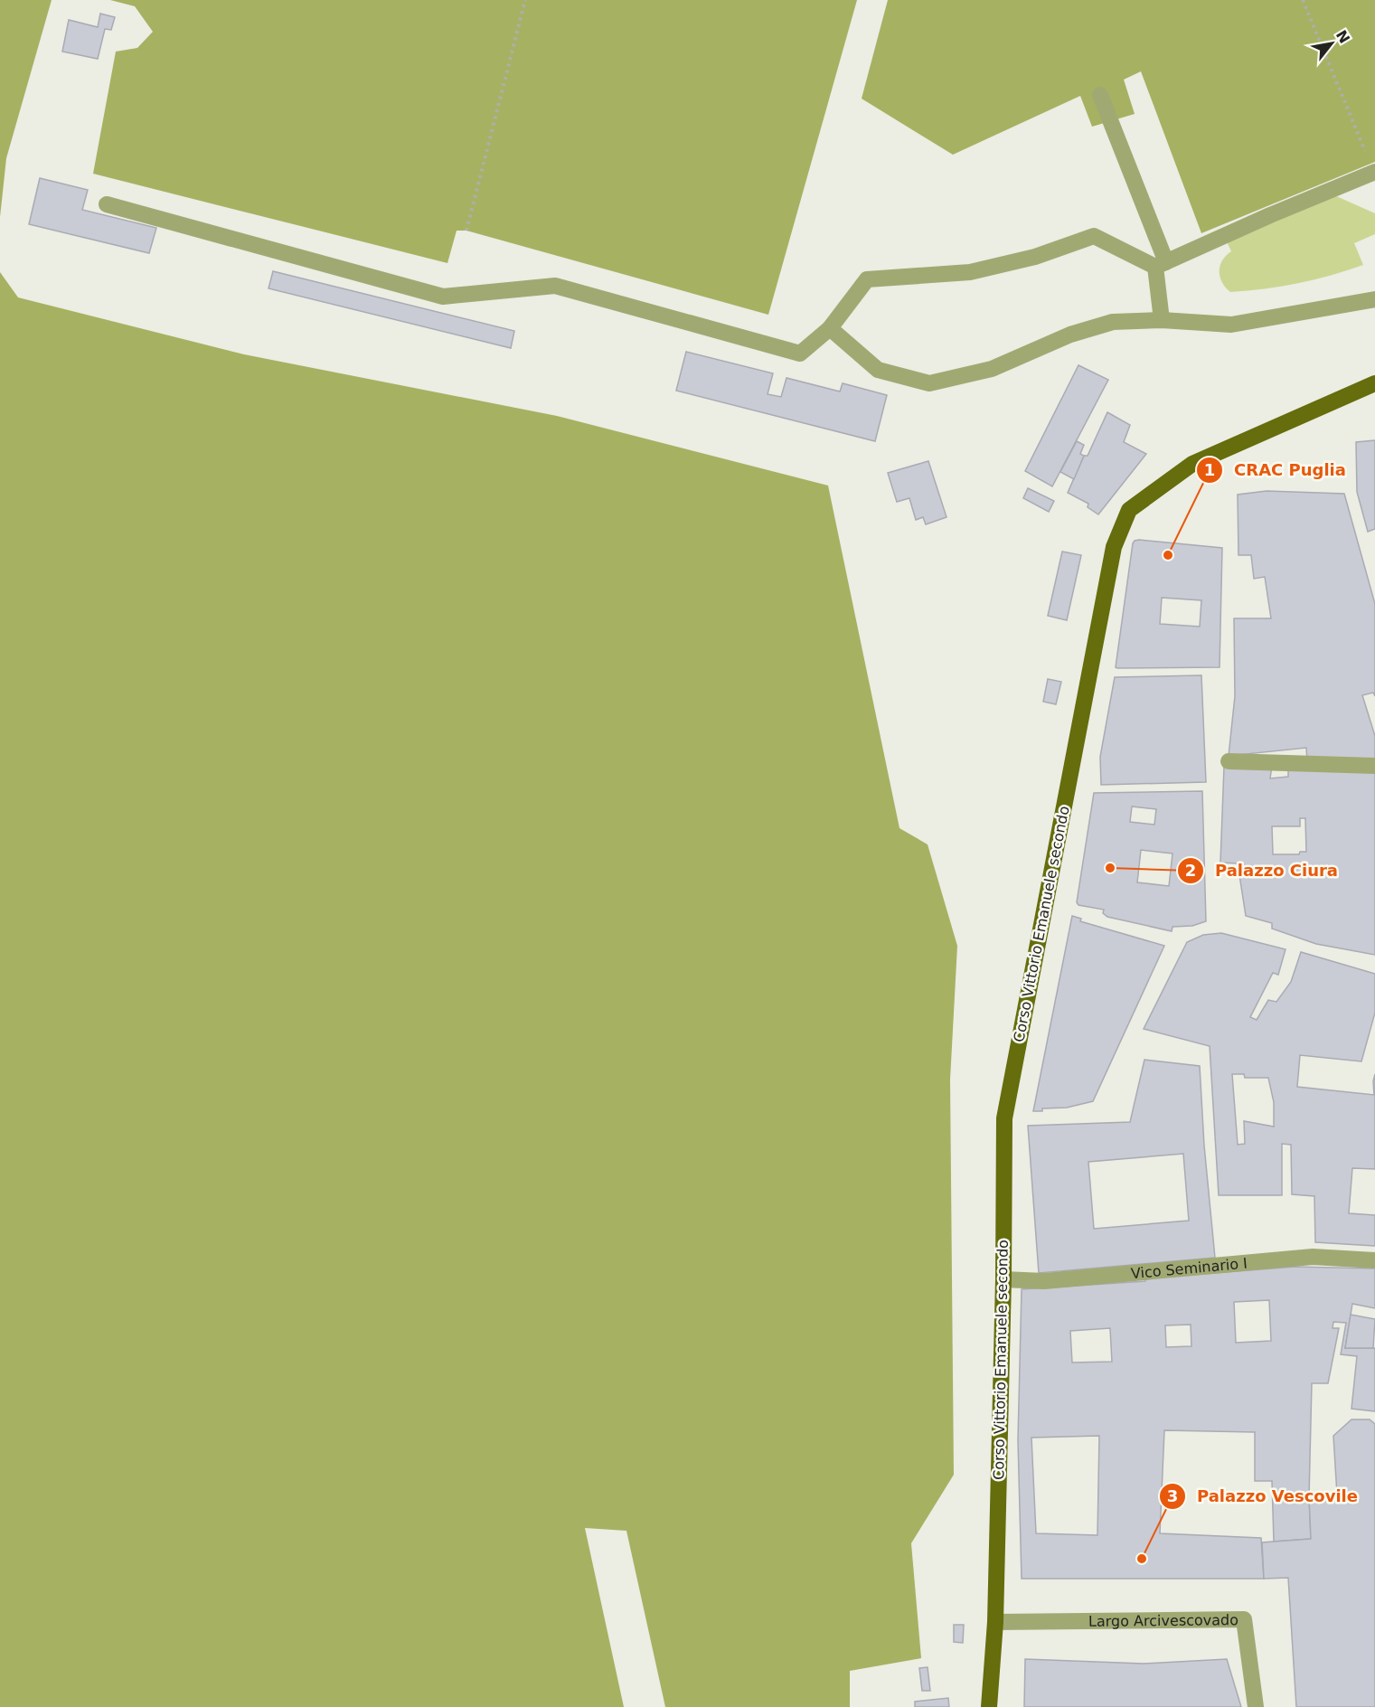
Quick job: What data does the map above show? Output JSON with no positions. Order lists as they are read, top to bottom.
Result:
{
  "streets": {
    "main road": ["Corso Vittorio Emanuele secondo"],
    "street": ["Vico Seminario I", "Largo Arcivescovado"]
  },
  "crossings": [
    ["Corso Vittorio Emanuele secondo", "Vico Seminario I"],
    ["Corso Vittorio Emanuele secondo", "Largo Arcivescovado"]
  ],
  "places": ["CRAC Puglia", "Palazzo Ciura", "Palazzo Vescovile"],
  "north": "top right"
}
